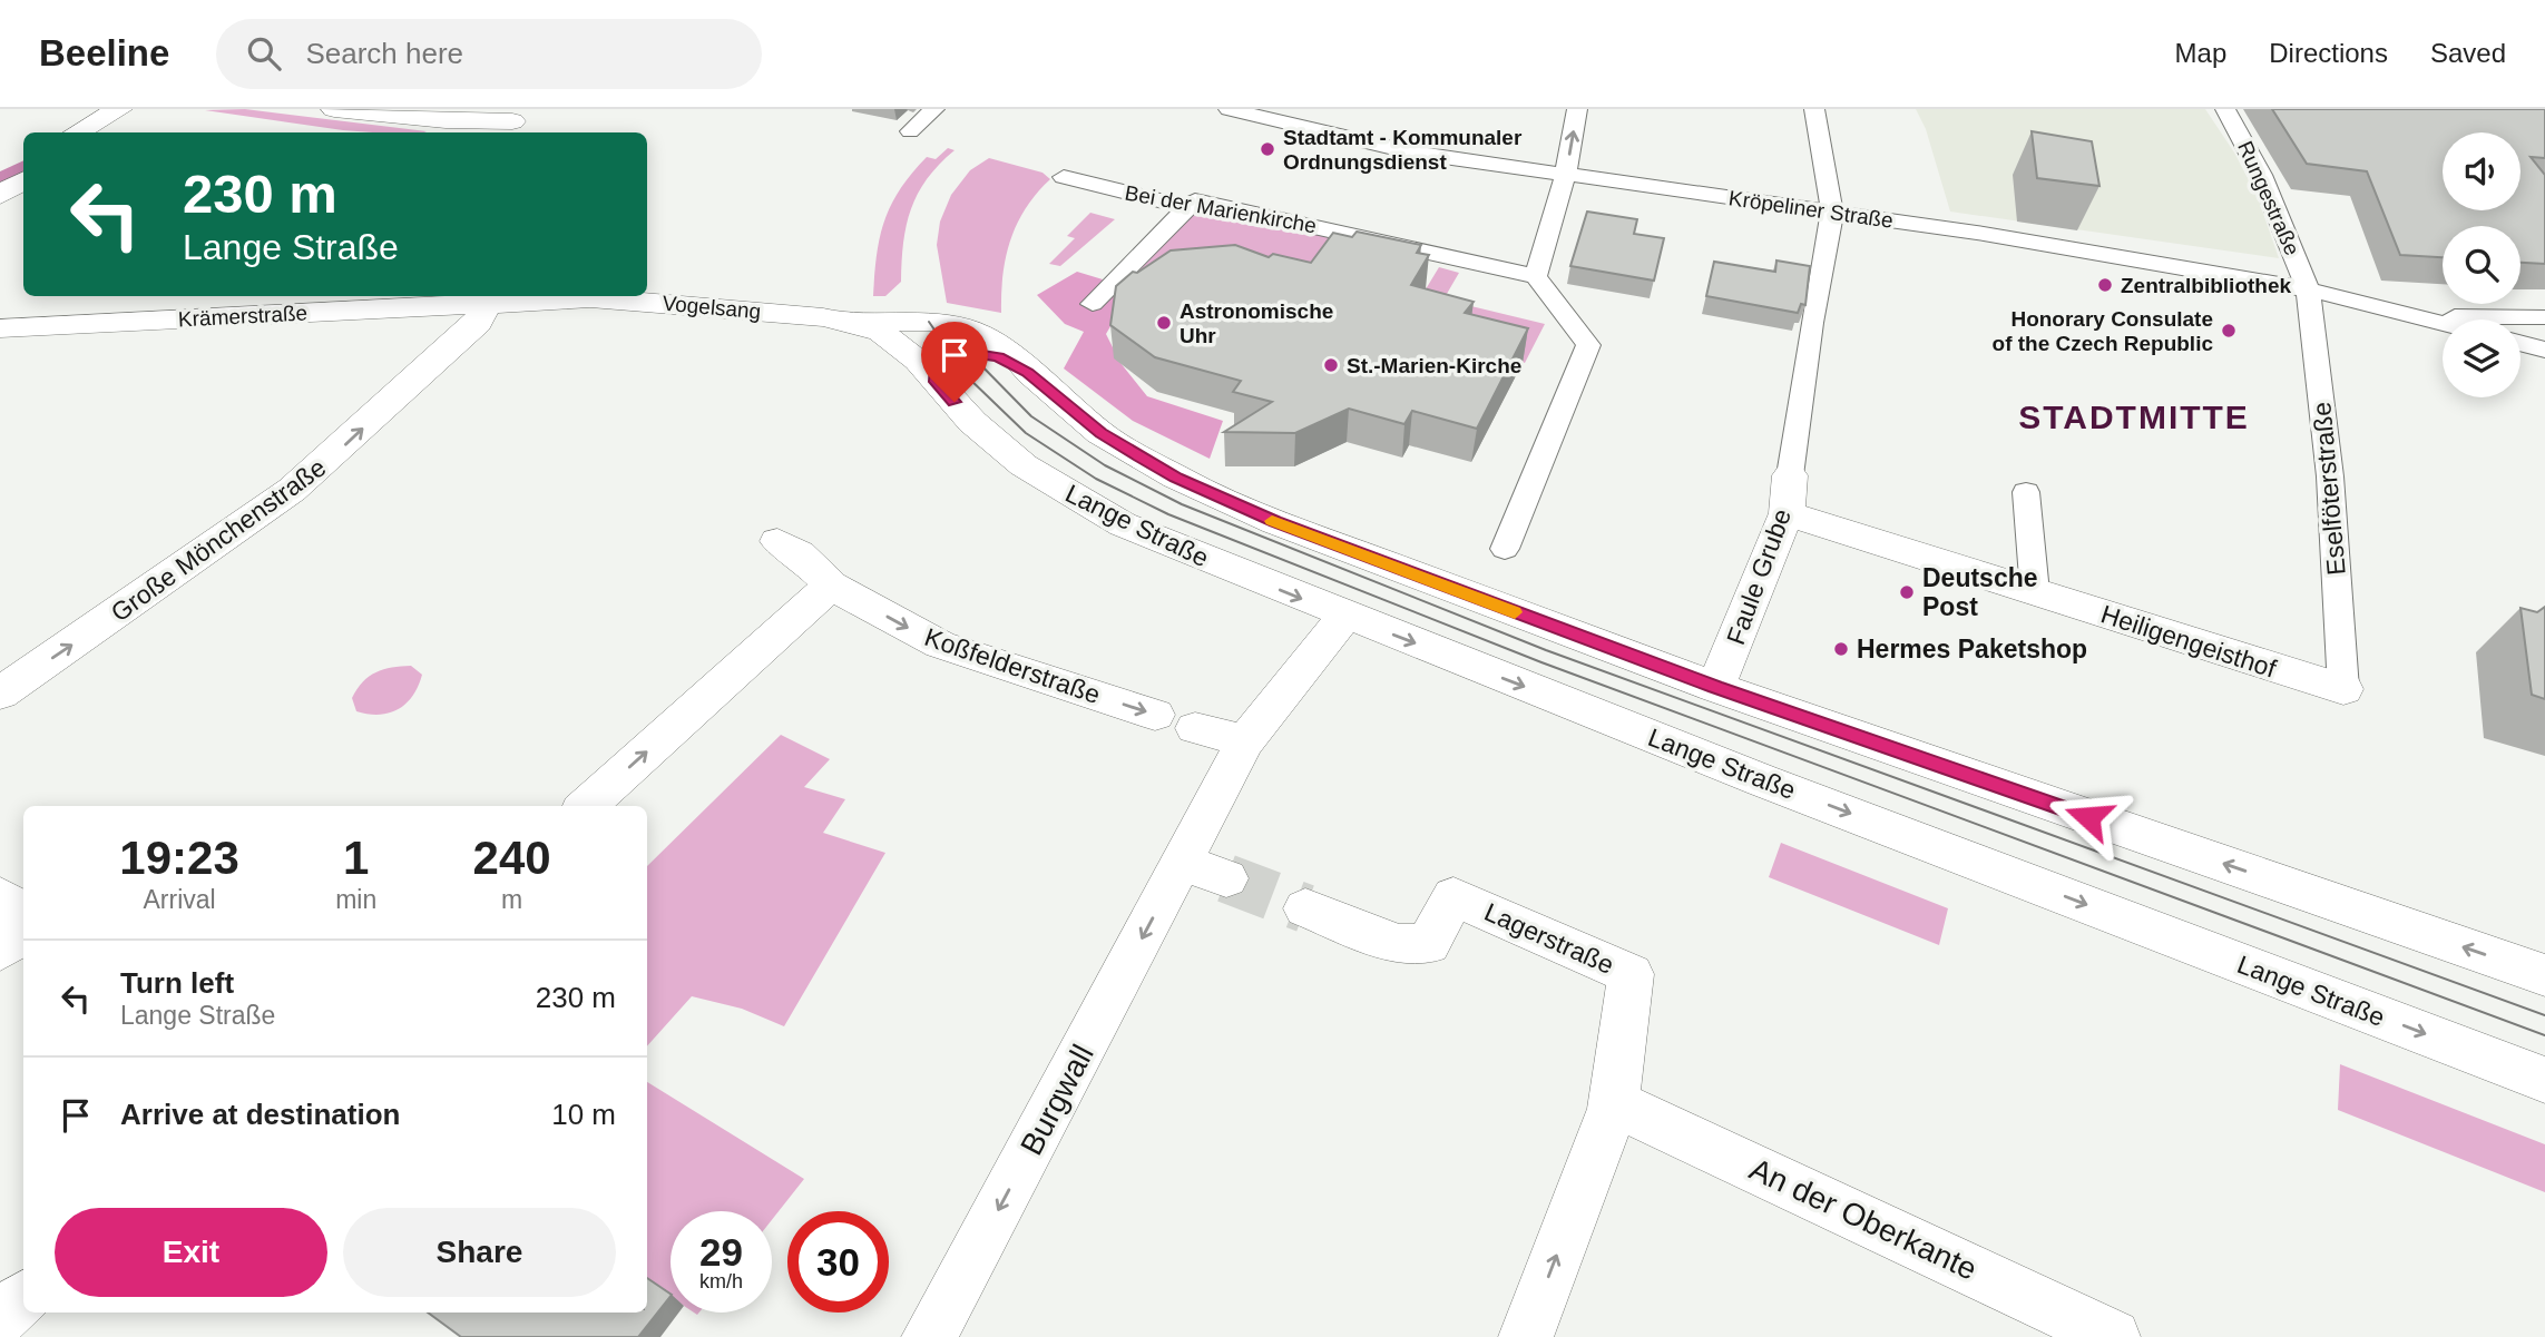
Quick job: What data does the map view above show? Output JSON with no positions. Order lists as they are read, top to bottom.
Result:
{
  "streets": {
    "street": [
      "Rungestraße",
      "Bei der Marienkirche",
      "Kröpeliner Straße",
      "Vogelsang",
      "Krämerstraße",
      "Eselföterstraße",
      "Lange Straße",
      "Große Mönchenstraße",
      "Faule Grube",
      "Heiligengeisthof",
      "Koßfelderstraße",
      "Lagerstraße",
      "Burgwall",
      "An der Oberkante"
    ]
  },
  "crossings": [
    ["Rungestraße", "Kröpeliner Straße"],
    ["Rungestraße", "Eselföterstraße"],
    ["Kröpeliner Straße", "Eselföterstraße"],
    ["Kröpeliner Straße", "Faule Grube"],
    ["Vogelsang", "Krämerstraße"],
    ["Vogelsang", "Lange Straße"],
    ["Vogelsang", "Große Mönchenstraße"],
    ["Krämerstraße", "Große Mönchenstraße"],
    ["Eselföterstraße", "Heiligengeisthof"],
    ["Lange Straße", "Burgwall"],
    ["Faule Grube", "Heiligengeisthof"],
    ["Lagerstraße", "An der Oberkante"]
  ],
  "one_way": ["Große Mönchenstraße", "Burgwall"],
  "districts": ["STADTMITTE"],
  "places": [
    "Stadtamt - Kommunaler Ordnungsdienst",
    "Zentralbibliothek",
    "Astronomische Uhr",
    "Honorary Consulate of the Czech Republic",
    "St.-Marien-Kirche",
    "Deutsche Post",
    "Hermes Paketshop"
  ],
  "page": {
    "header": "Beeline",
    "search": "Search here",
    "nav": ["Map", "Directions", "Saved"],
    "turn": ["230 m", "Lange Straße"],
    "eta": [
      "19:23",
      "Arrival",
      "1",
      "min",
      "240",
      "m"
    ],
    "list": [
      {
        "name": "Turn left",
        "note": "Lange Straße",
        "value": "230 m"
      },
      {
        "name": "Arrive at destination",
        "value": "10 m"
      }
    ],
    "buttons": ["Exit", "Share"],
    "speed": "29 km/h",
    "limit": "30"
  }
}
